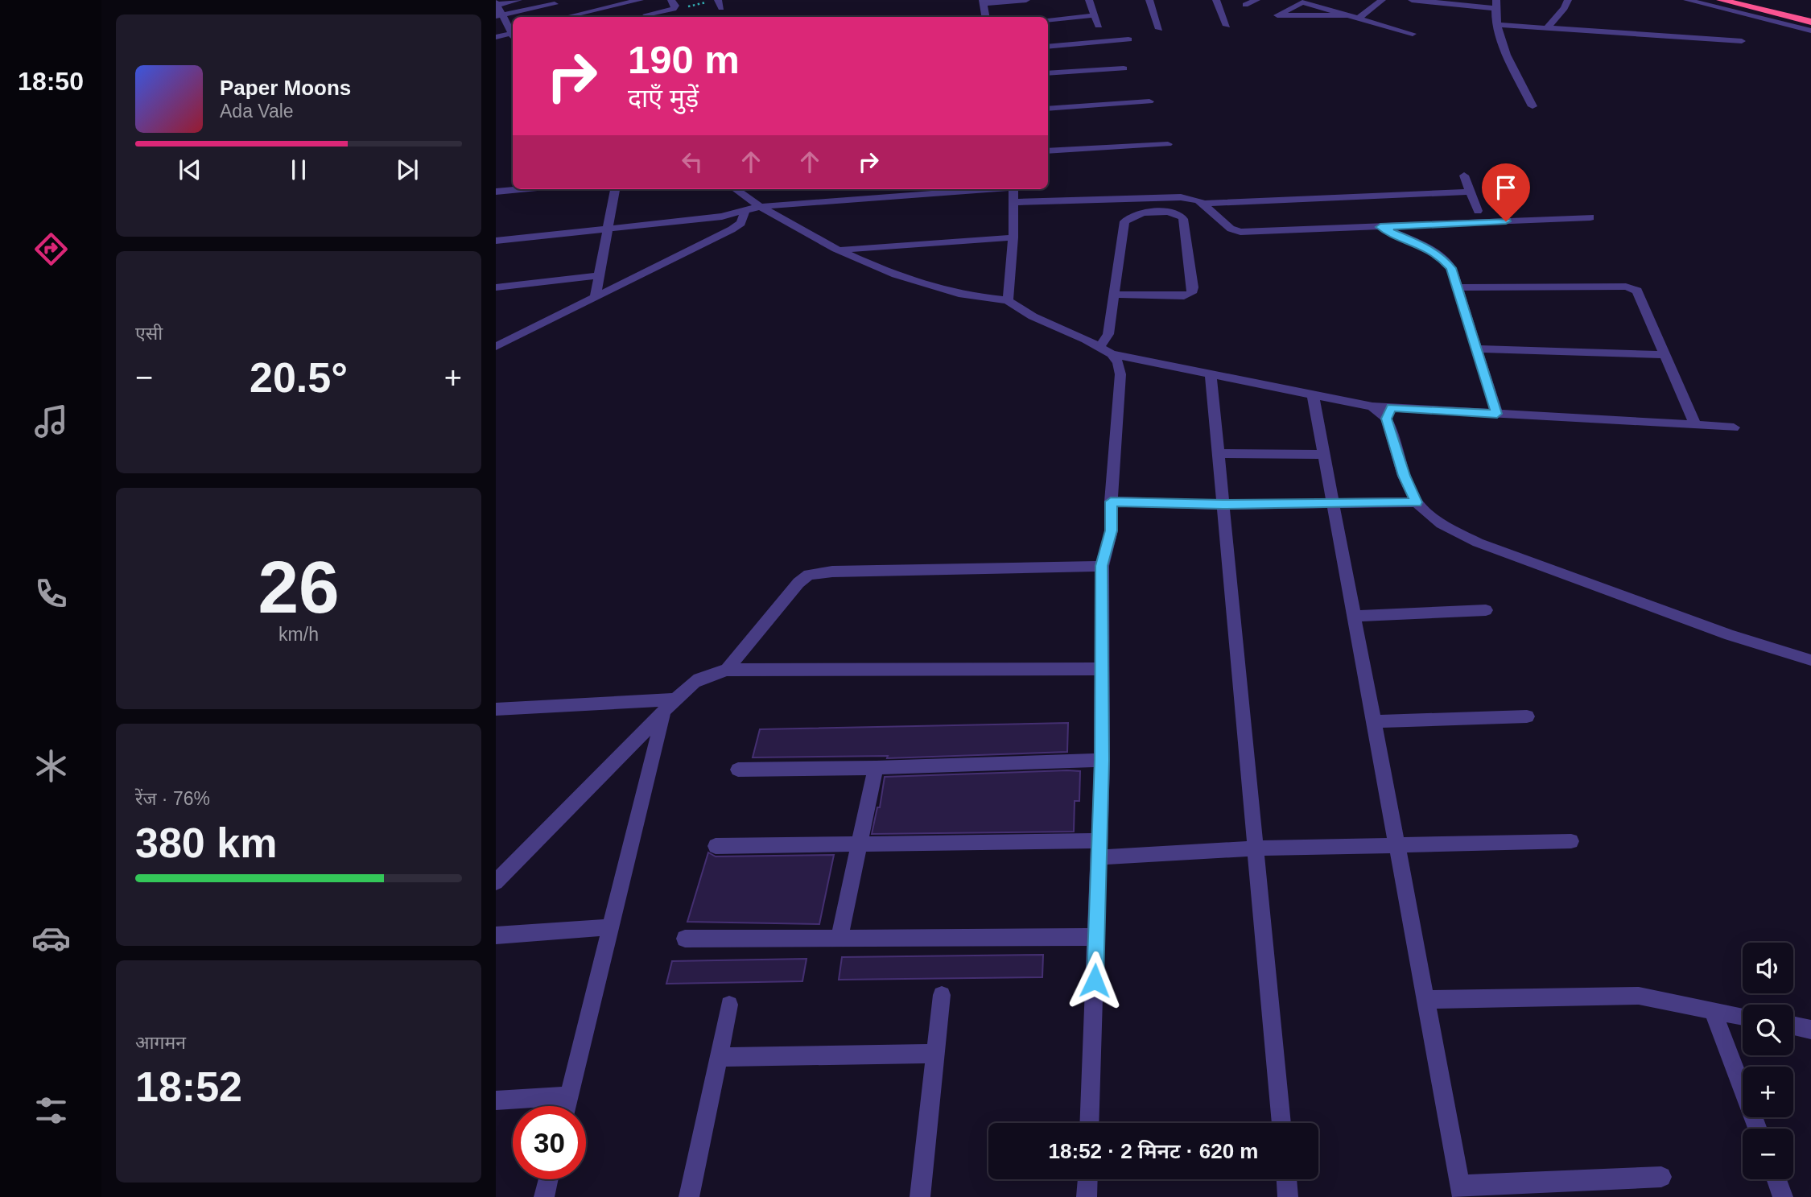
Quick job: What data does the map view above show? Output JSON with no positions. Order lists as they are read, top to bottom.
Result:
{
  "page": {
    "tabs": "18:50",
    "turn": ["190 m", "दाएँ मुड़ें"],
    "song": ["Paper Moons", "Ada Vale"],
    "tile": [
      "एसी",
      ["26", "km/h"],
      ["रेंज · 76%", "380 km"],
      ["आगमन", "18:52"]
    ],
    "heat": ["−", "20.5°", "+"],
    "map_buttons": ["+", "−"],
    "limit": "30",
    "trip": "18:52 · 2 मिनट · 620 m"
  }
}
